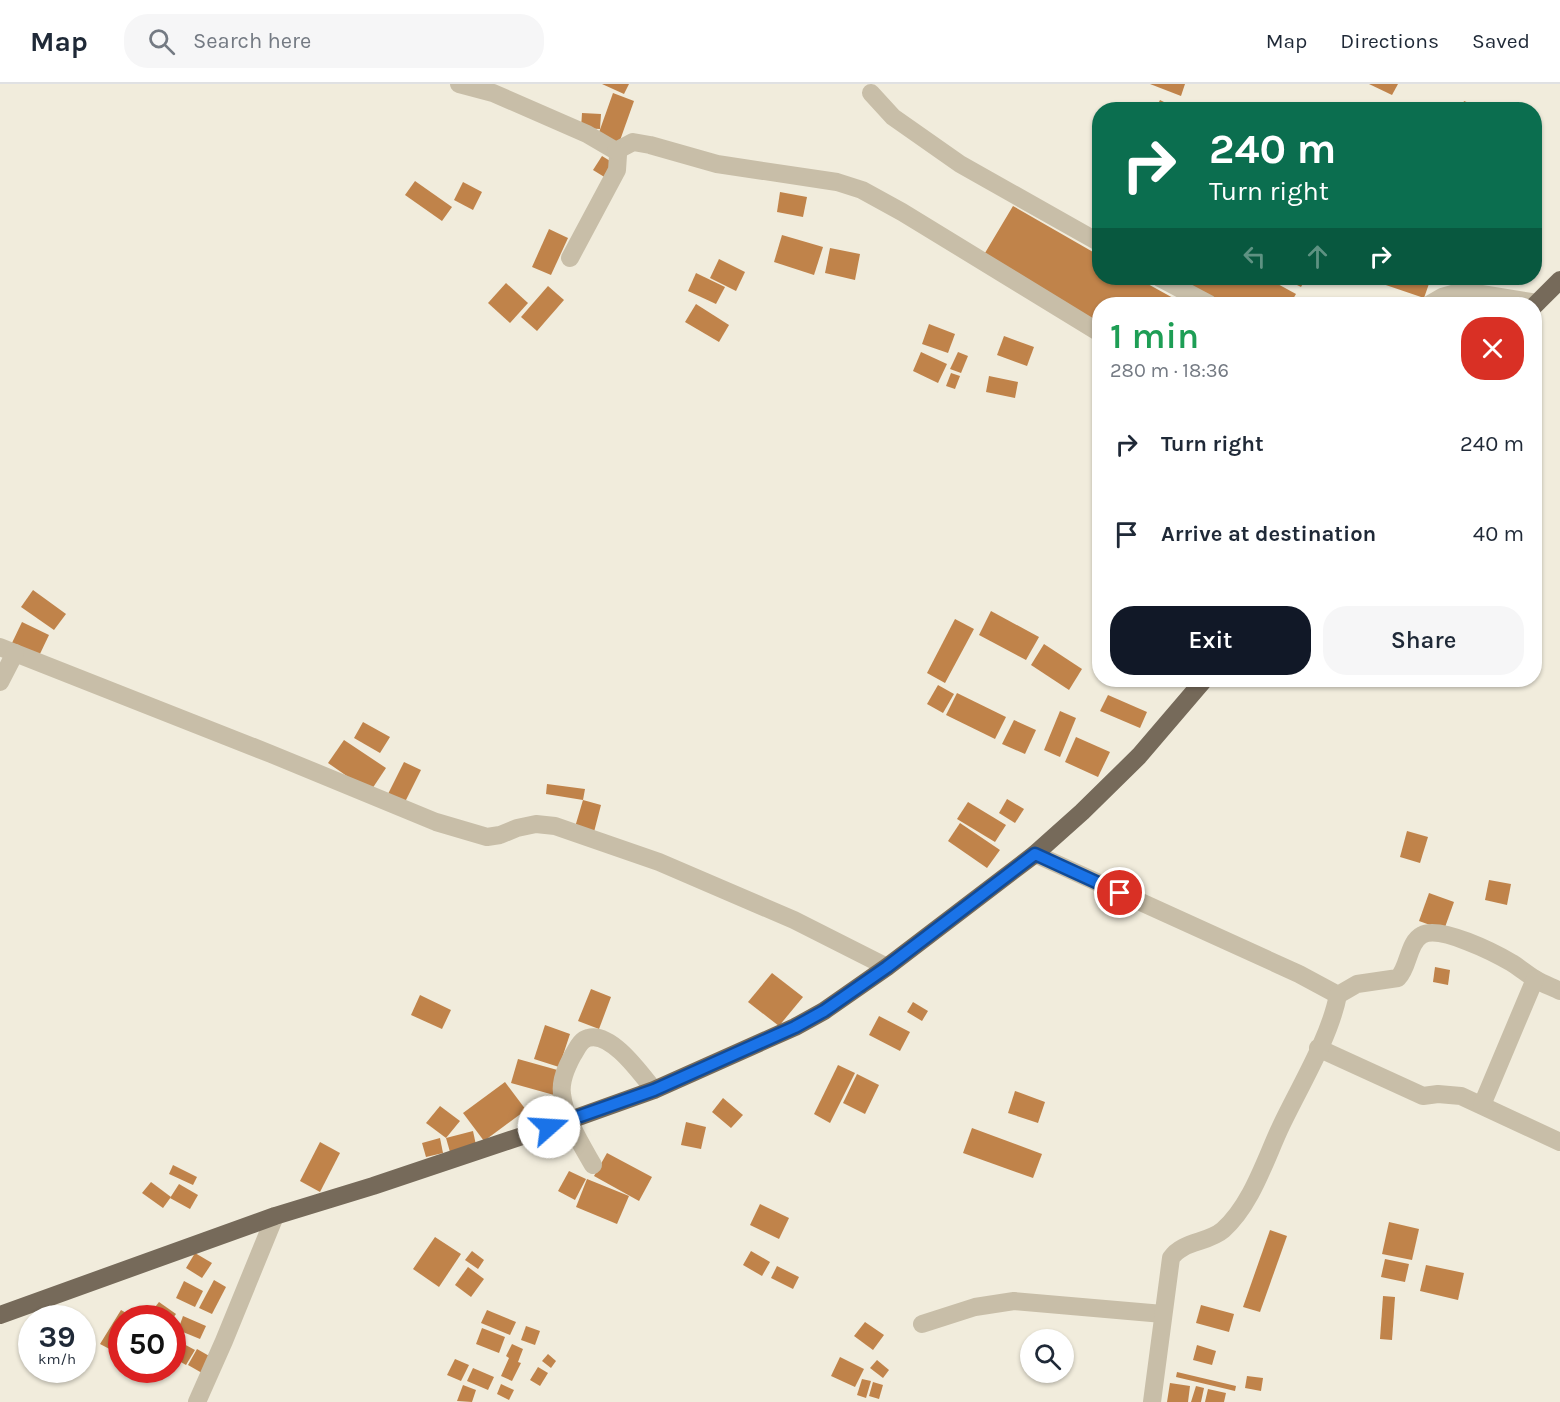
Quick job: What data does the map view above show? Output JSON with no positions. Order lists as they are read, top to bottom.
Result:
{
  "page": {
    "header": "Map",
    "search": "Search here",
    "nav": ["Map", "Directions", "Saved"],
    "turn": ["240 m", "Turn right"],
    "heading": ["1 min", "280 m · 18:36"],
    "list": [
      {
        "name": "Turn right",
        "value": "240 m"
      },
      {
        "name": "Arrive at destination",
        "value": "40 m"
      }
    ],
    "buttons": ["Exit", "Share"],
    "speed": "39 km/h",
    "limit": "50"
  }
}
